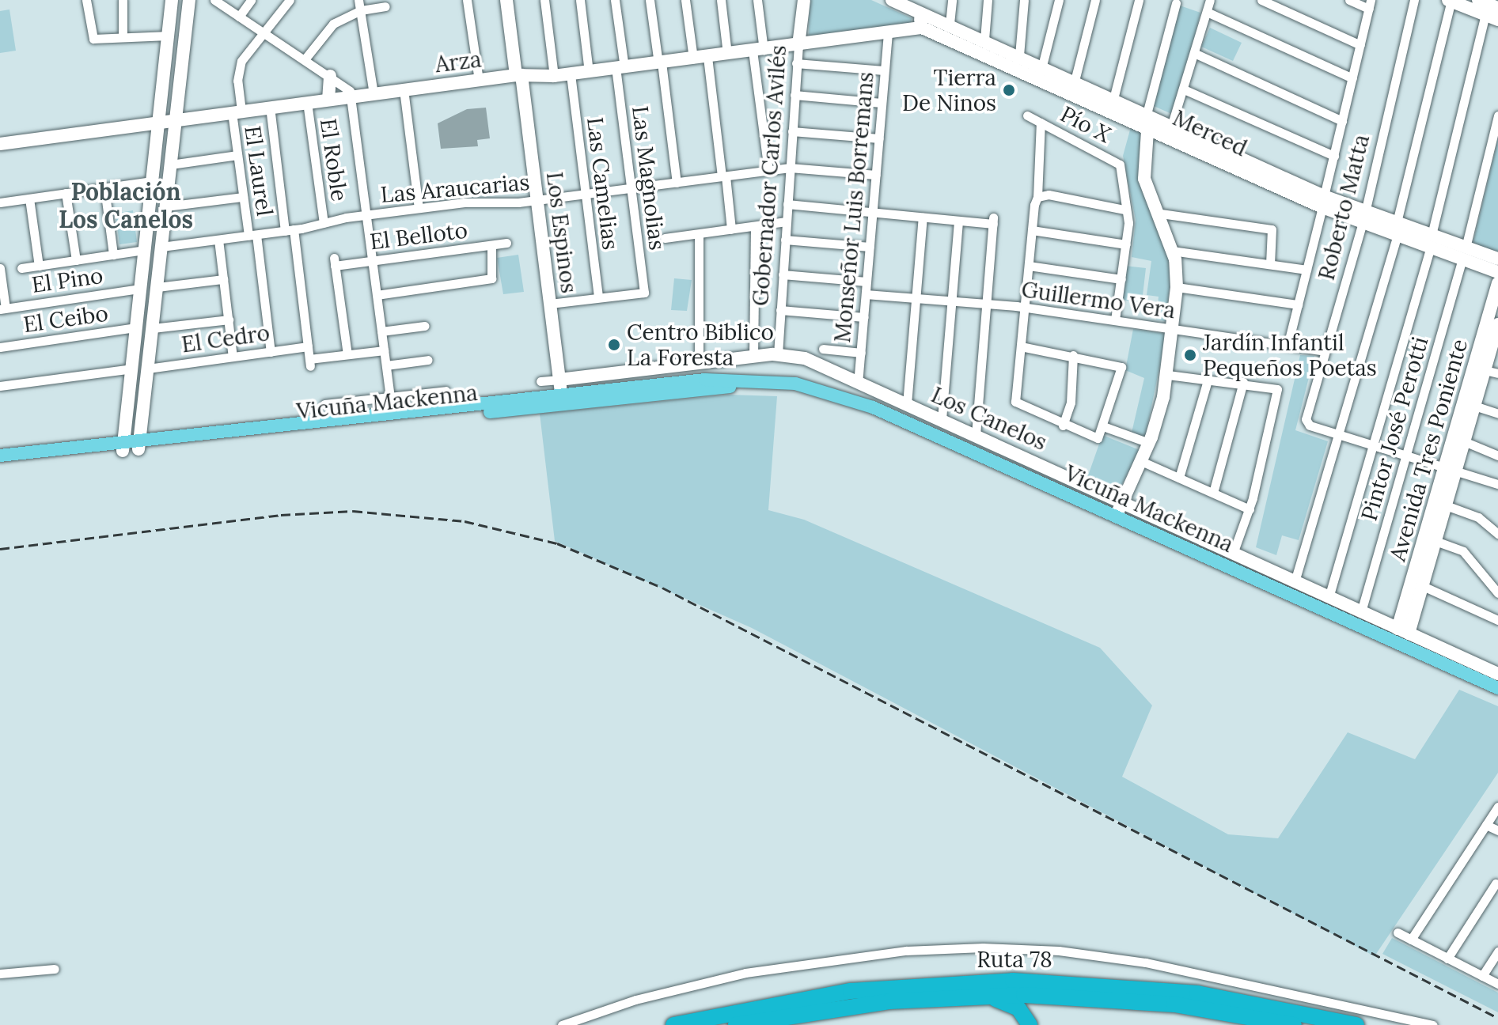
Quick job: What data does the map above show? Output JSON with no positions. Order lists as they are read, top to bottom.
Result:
{
  "streets": {
    "highway": ["Ruta 78"],
    "main road": ["Vicuña Mackenna"],
    "street": [
      "Arza",
      "Pío X",
      "Merced",
      "El Roble",
      "El Laurel",
      "Gobernador Carlos Avilés",
      "Las Magnolias",
      "Las Camelias",
      "Las Araucarias",
      "Monseñor Luis Borremans",
      "Roberto Matta",
      "Los Espinos",
      "El Belloto",
      "El Pino",
      "Guillermo Vera",
      "El Ceibo",
      "El Cedro",
      "Los Canelos",
      "Pintor José Perotti",
      "Avenida Tres Poniente"
    ]
  },
  "crossings": [
    ["Arza", "Merced"],
    ["Arza", "El Roble"],
    ["Arza", "El Laurel"],
    ["Arza", "Gobernador Carlos Avilés"],
    ["Arza", "Las Magnolias"],
    ["Arza", "Las Camelias"],
    ["Arza", "Monseñor Luis Borremans"],
    ["Arza", "Los Espinos"],
    ["Merced", "Roberto Matta"],
    ["Merced", "Pintor José Perotti"],
    ["El Roble", "Las Araucarias"],
    ["El Laurel", "Las Araucarias"],
    ["El Laurel", "El Cedro"],
    ["Gobernador Carlos Avilés", "Las Araucarias"],
    ["Gobernador Carlos Avilés", "Los Canelos"],
    ["Las Magnolias", "Las Camelias"],
    ["Las Magnolias", "Las Araucarias"],
    ["Las Camelias", "Las Araucarias"],
    ["Las Araucarias", "Monseñor Luis Borremans"],
    ["Las Araucarias", "Los Espinos"],
    ["Monseñor Luis Borremans", "Guillermo Vera"],
    ["Monseñor Luis Borremans", "Los Canelos"],
    ["Roberto Matta", "Guillermo Vera"],
    ["Los Espinos", "Vicuña Mackenna"],
    ["Los Espinos", "Los Canelos"],
    ["Los Canelos", "Pintor José Perotti"],
    ["Los Canelos", "Avenida Tres Poniente"]
  ],
  "districts": ["Población Los Canelos"],
  "places": ["Tierra De Ninos", "Centro Biblico La Foresta", "Jardín Infantil Pequeños Poetas"]
}
